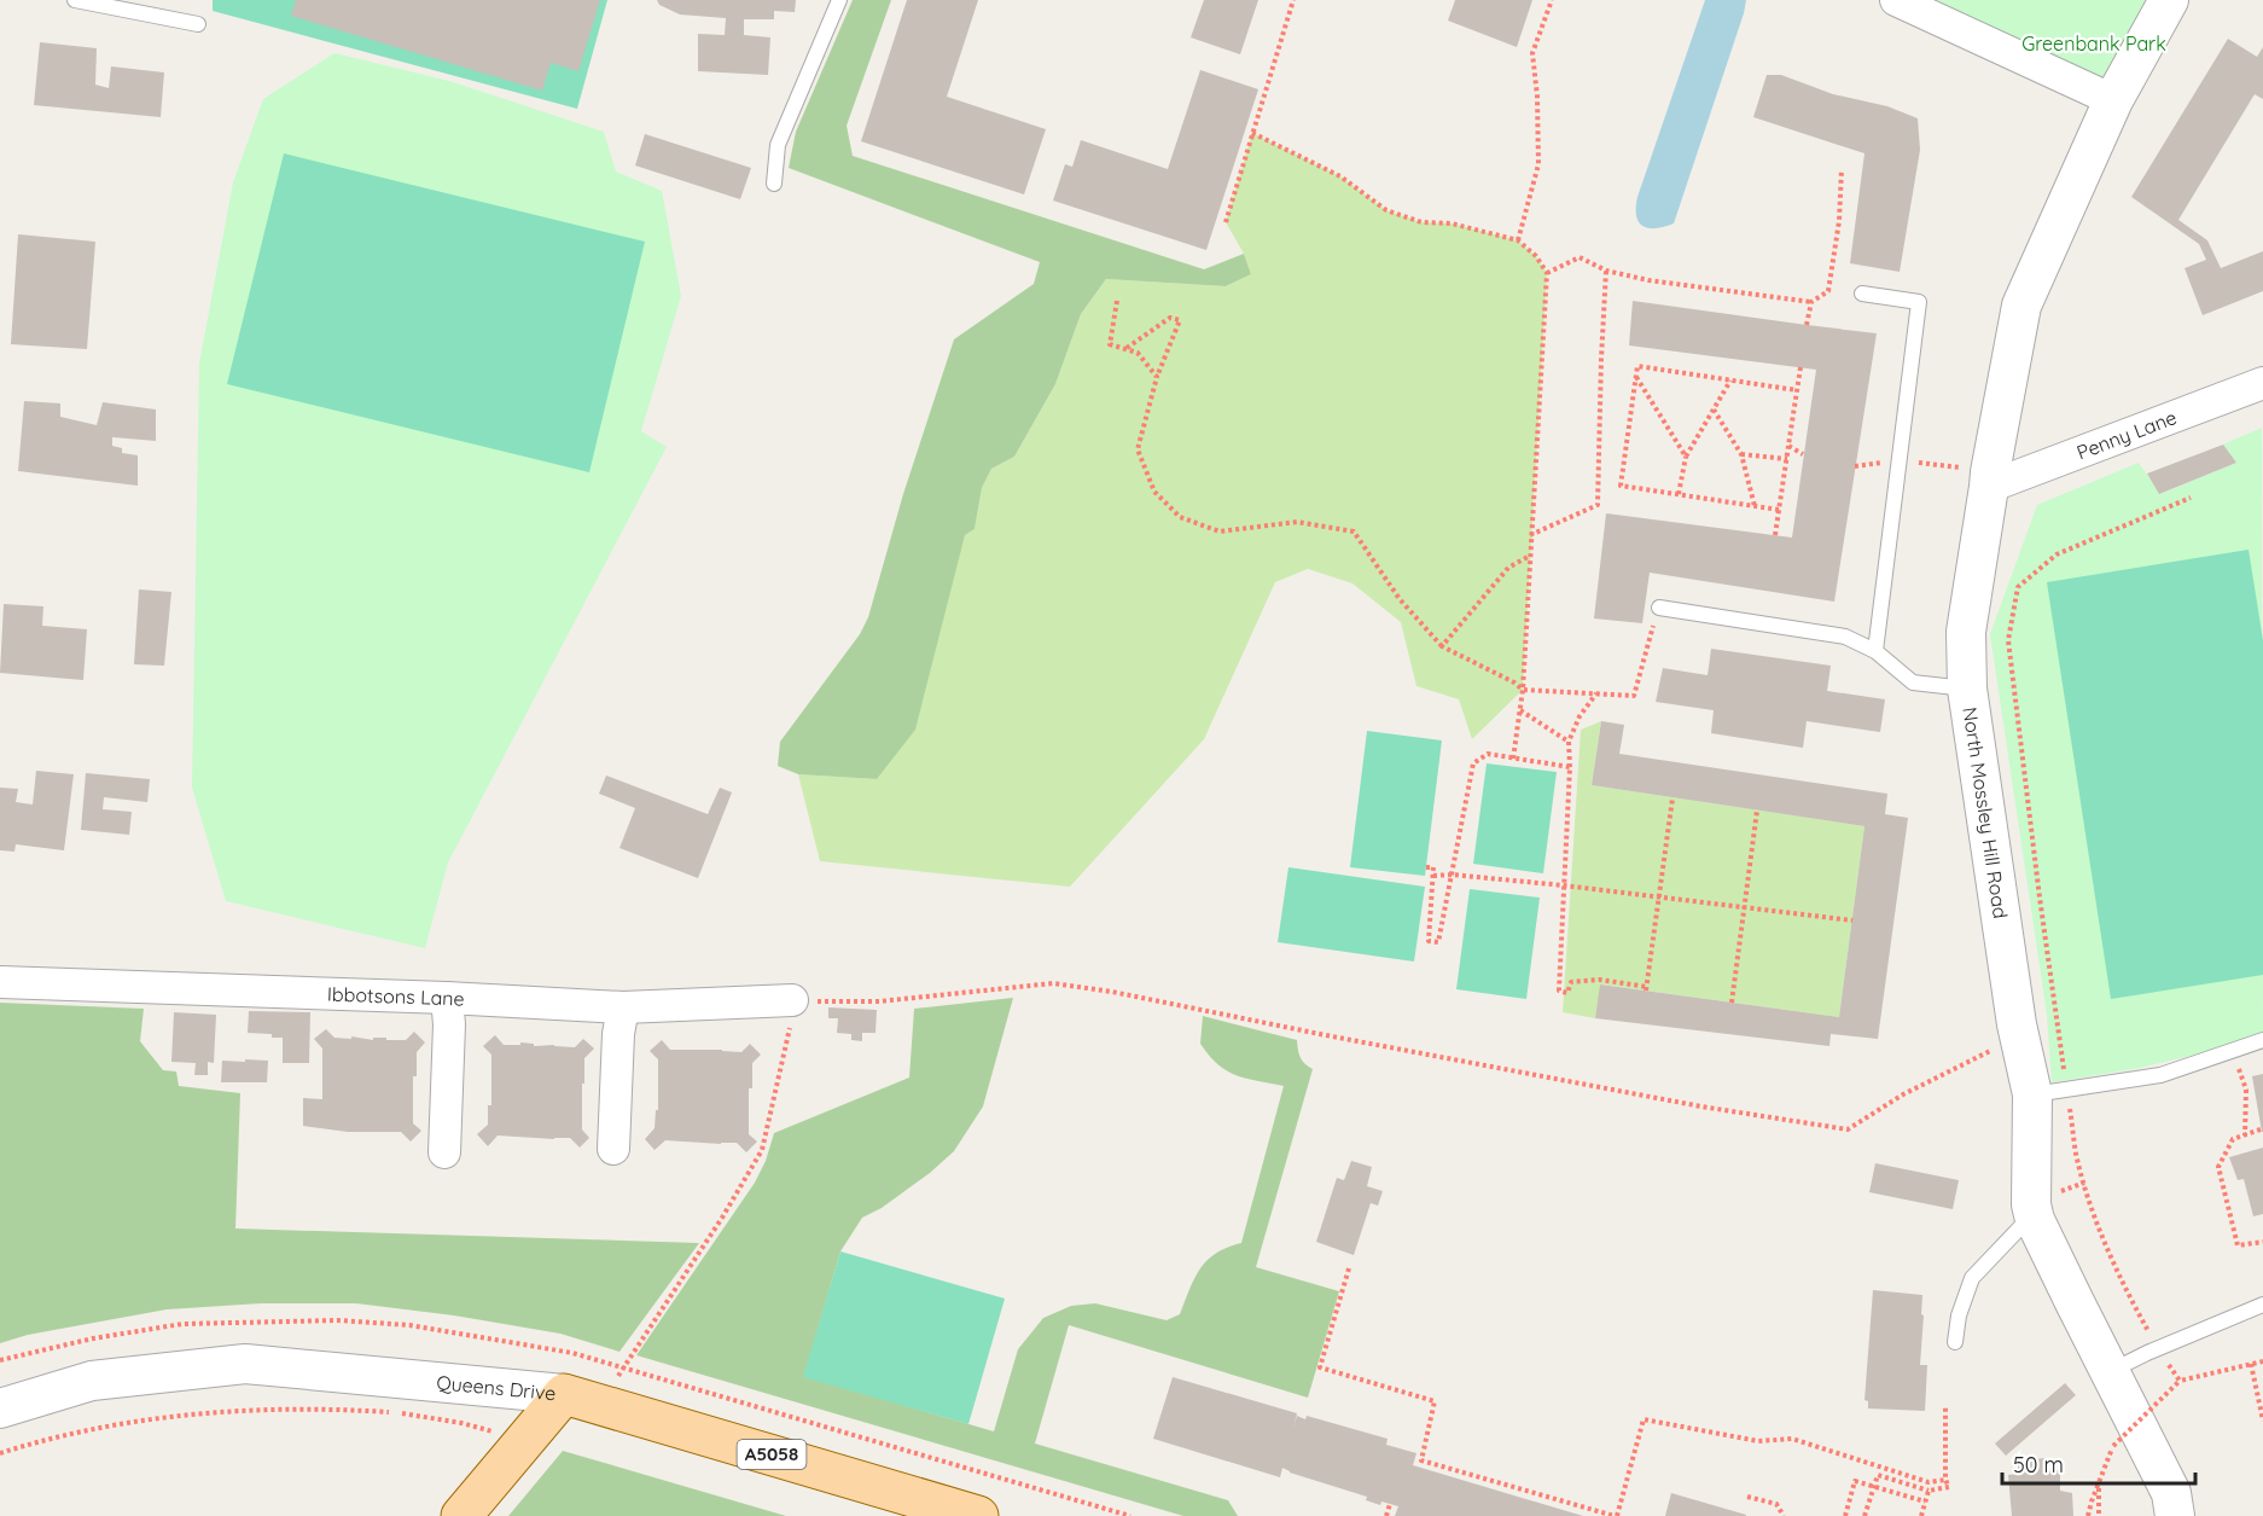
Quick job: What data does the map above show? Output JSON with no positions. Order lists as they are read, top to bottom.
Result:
{
  "streets": {
    "main road": ["Queens Drive", "A5058"],
    "street": ["Penny Lane", "North Mossley Hill Road", "Ibbotsons Lane"]
  },
  "crossings": [
    ["Penny Lane", "North Mossley Hill Road"]
  ],
  "parks": ["Greenbank Park"],
  "scale_bar": "50 m"
}
